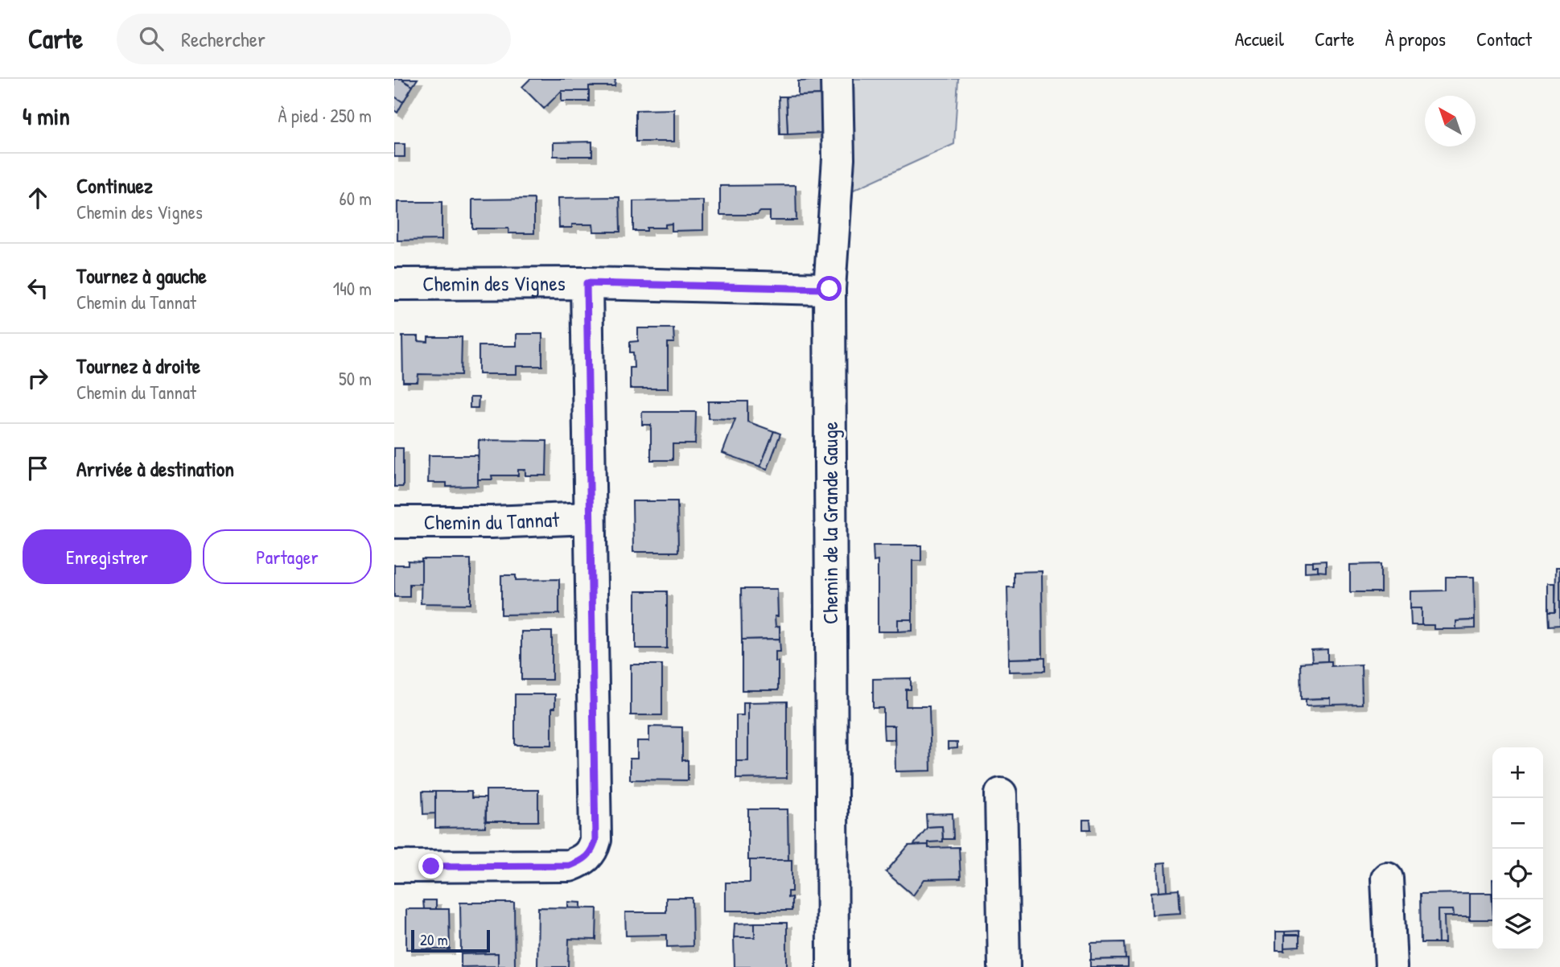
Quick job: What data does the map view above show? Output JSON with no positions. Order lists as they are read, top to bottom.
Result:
{
  "streets": {
    "street": ["Chemin des Vignes", "Chemin du Tannat", "Chemin de la Grande Gauge"]
  },
  "crossings": [
    ["Chemin des Vignes", "Chemin du Tannat"],
    ["Chemin des Vignes", "Chemin de la Grande Gauge"]
  ],
  "scale_bar": "20 m",
  "north": "top left",
  "page": {
    "header": "Carte",
    "search": "Rechercher",
    "nav": [
      "Accueil",
      "Carte",
      "À propos",
      "Contact"
    ],
    "heading": ["4 min", "À pied · 250 m"],
    "list": [
      ["Continuez", "Chemin des Vignes", "60 m"],
      ["Tournez à gauche", "Chemin du Tannat", "140 m"],
      ["Tournez à droite", "Chemin du Tannat", "50 m"],
      "Arrivée à destination"
    ],
    "buttons": ["Enregistrer", "Partager"],
    "map_buttons": ["+", "−"],
    "scale": "20 m"
  }
}
